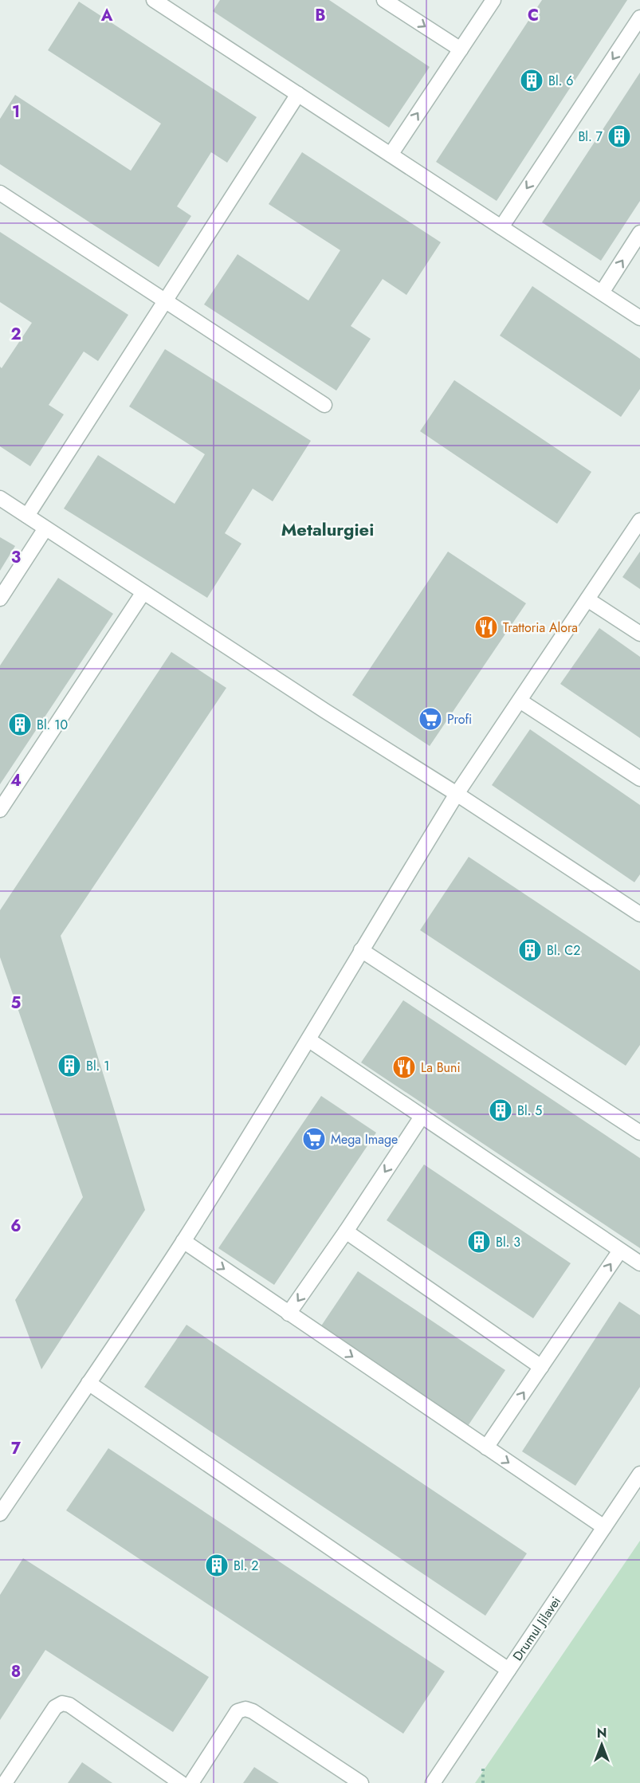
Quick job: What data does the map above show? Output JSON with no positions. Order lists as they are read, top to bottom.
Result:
{
  "streets": {
    "street": ["Drumul Jilavei"]
  },
  "districts": ["Metalurgiei"],
  "places": {
    "building": [
      "Bl. 6",
      "Bl. 7",
      "Bl. 10",
      "Bl. C2",
      "Bl. 1",
      "Bl. 5",
      "Bl. 3",
      "Bl. 2"
    ],
    "restaurant": ["Trattoria Alora", "La Buni"],
    "supermarket": ["Profi", "Mega Image"]
  },
  "north": "top",
  "grid": {
    "columns": ["A", "B", "C"],
    "rows": [
      "1",
      "2",
      "3",
      "4",
      "5",
      "6",
      "7",
      "8"
    ]
  }
}
